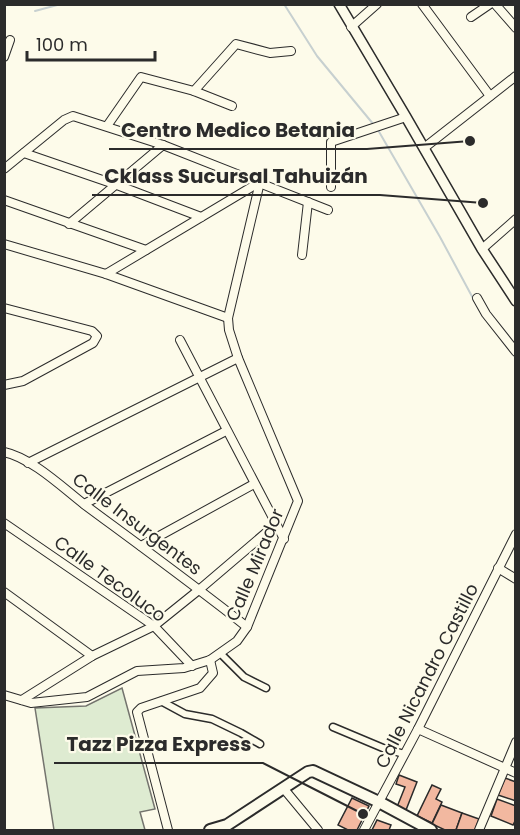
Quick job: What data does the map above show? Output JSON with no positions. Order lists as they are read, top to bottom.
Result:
{
  "streets": {
    "street": [
      "Calle Insurgentes",
      "Calle Mirador",
      "Calle Tecoluco",
      "Calle Nicandro Castillo"
    ]
  },
  "crossings": [
    ["Calle Insurgentes", "Calle Mirador"],
    ["Calle Mirador", "Calle Tecoluco"]
  ],
  "places": ["Centro Medico Betania", "Cklass Sucursal Tahuizán", "Tazz Pizza Express"],
  "scale_bar": "100 m"
}
